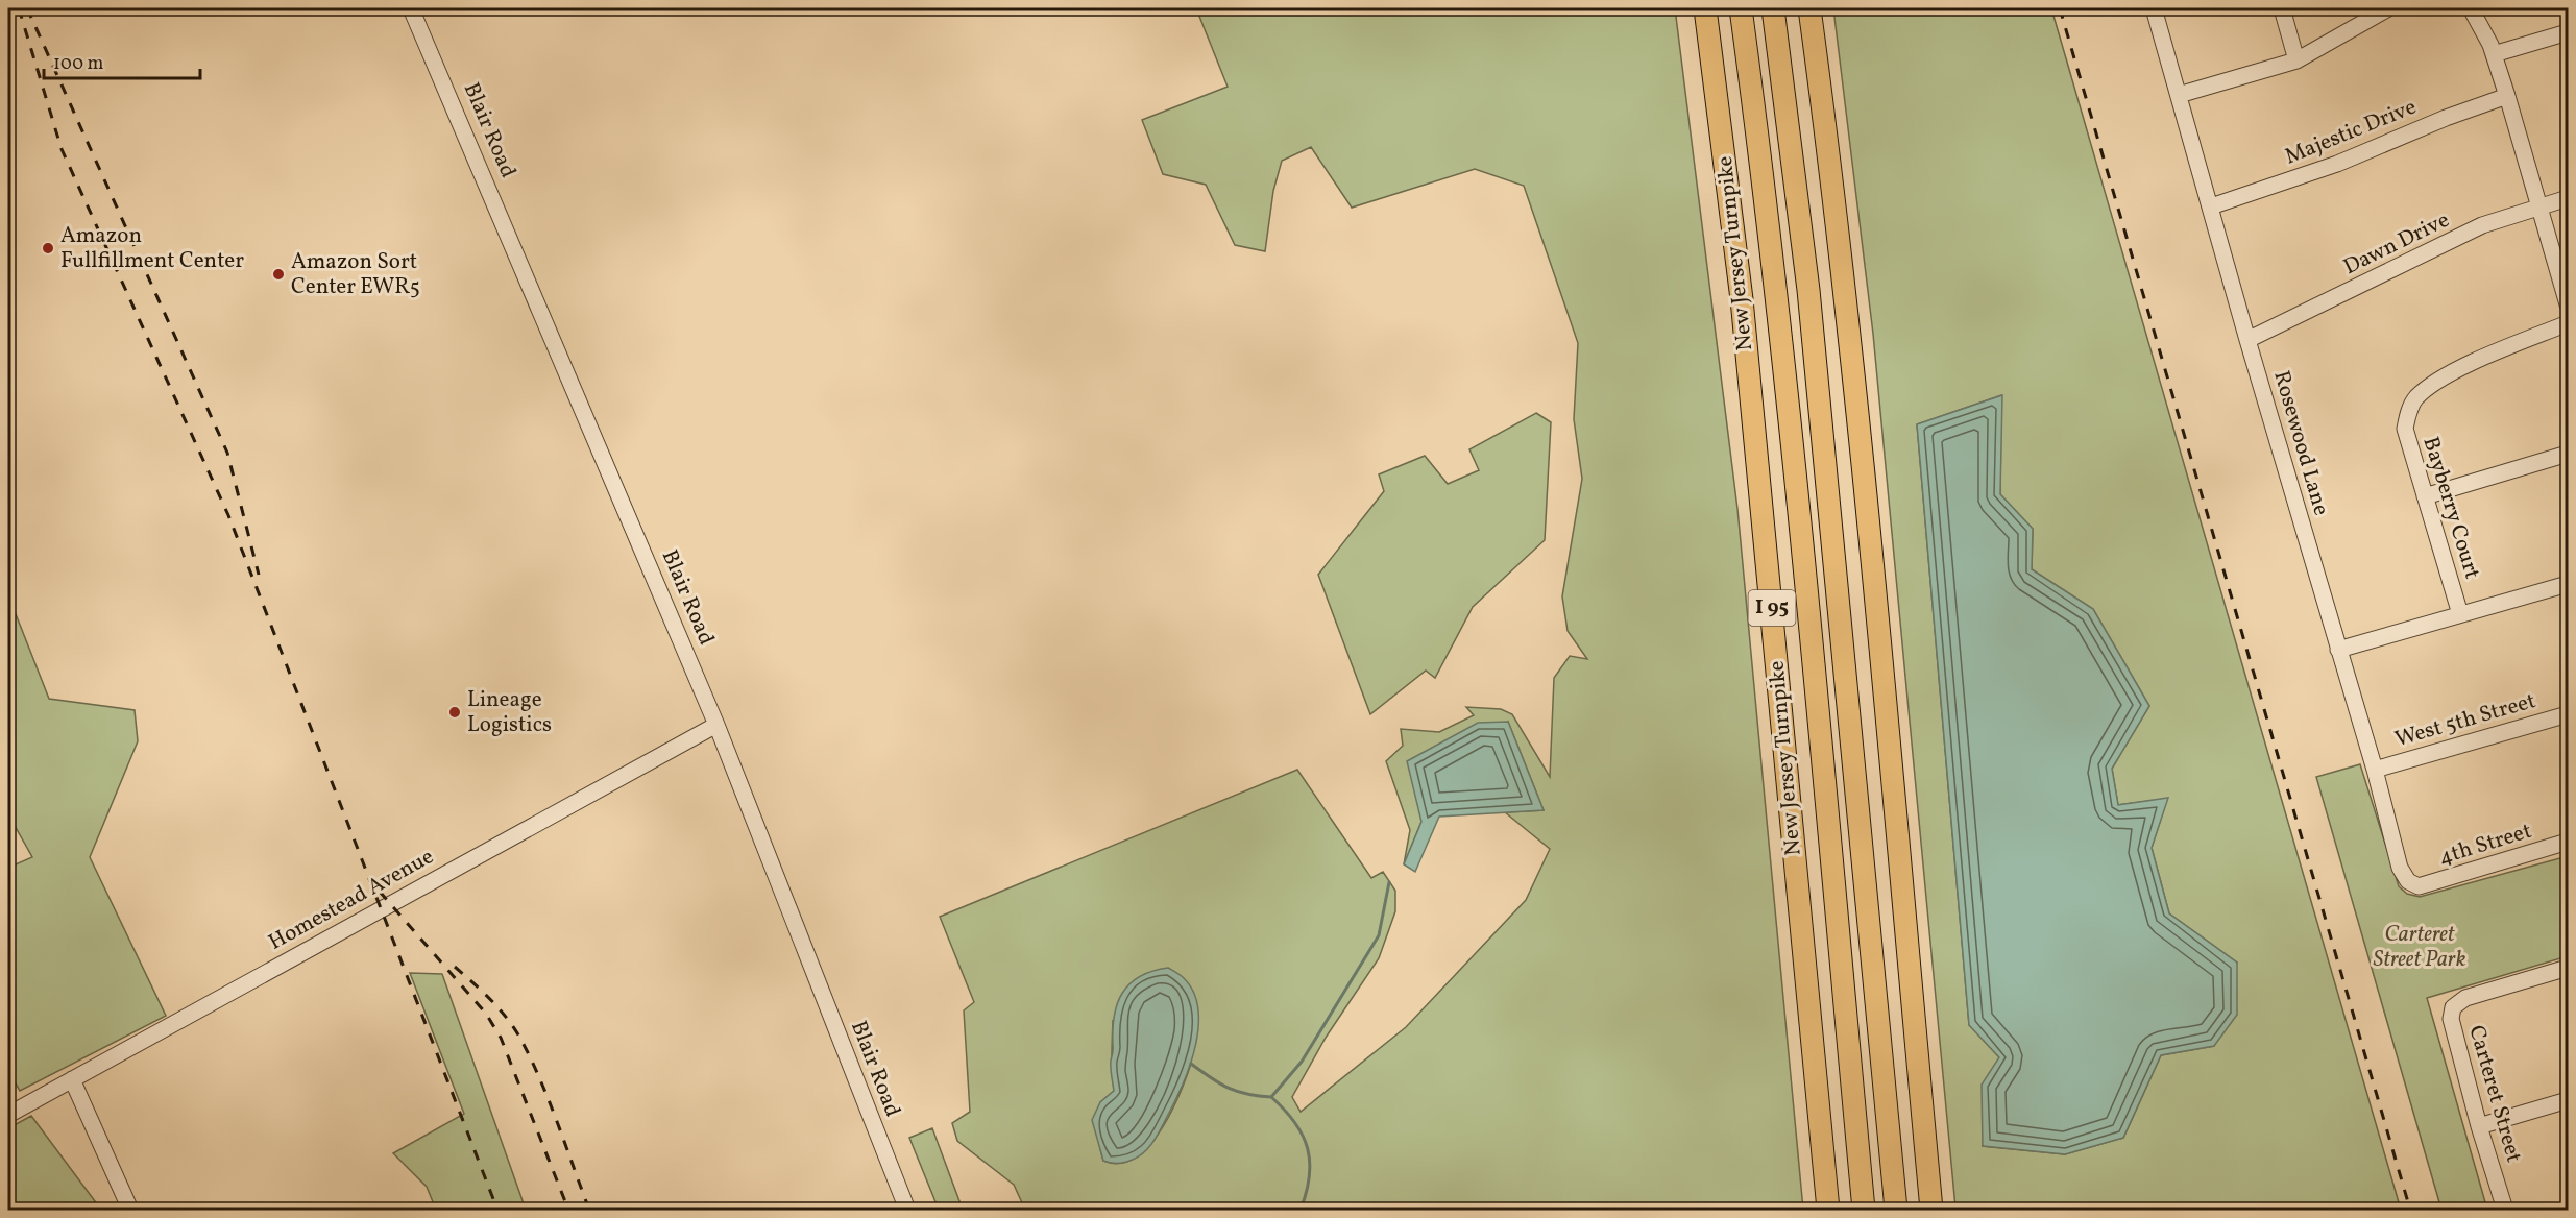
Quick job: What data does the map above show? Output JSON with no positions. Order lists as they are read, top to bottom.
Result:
{
  "streets": {
    "highway": ["New Jersey Turnpike", "I 95"],
    "street": [
      "Blair Road",
      "Majestic Drive",
      "Dawn Drive",
      "Rosewood Lane",
      "Bayberry Court",
      "West 5th Street",
      "4th Street",
      "Homestead Avenue",
      "Carteret Street"
    ]
  },
  "crossings": [
    ["Blair Road", "Homestead Avenue"],
    ["Majestic Drive", "Rosewood Lane"],
    ["Dawn Drive", "Rosewood Lane"],
    ["Rosewood Lane", "West 5th Street"],
    ["Rosewood Lane", "4th Street"]
  ],
  "parks": ["Carteret Street Park"],
  "places": ["Amazon Fullfillment Center", "Amazon Sort Center EWR5", "Lineage Logistics"],
  "scale_bar": "100 m"
}
